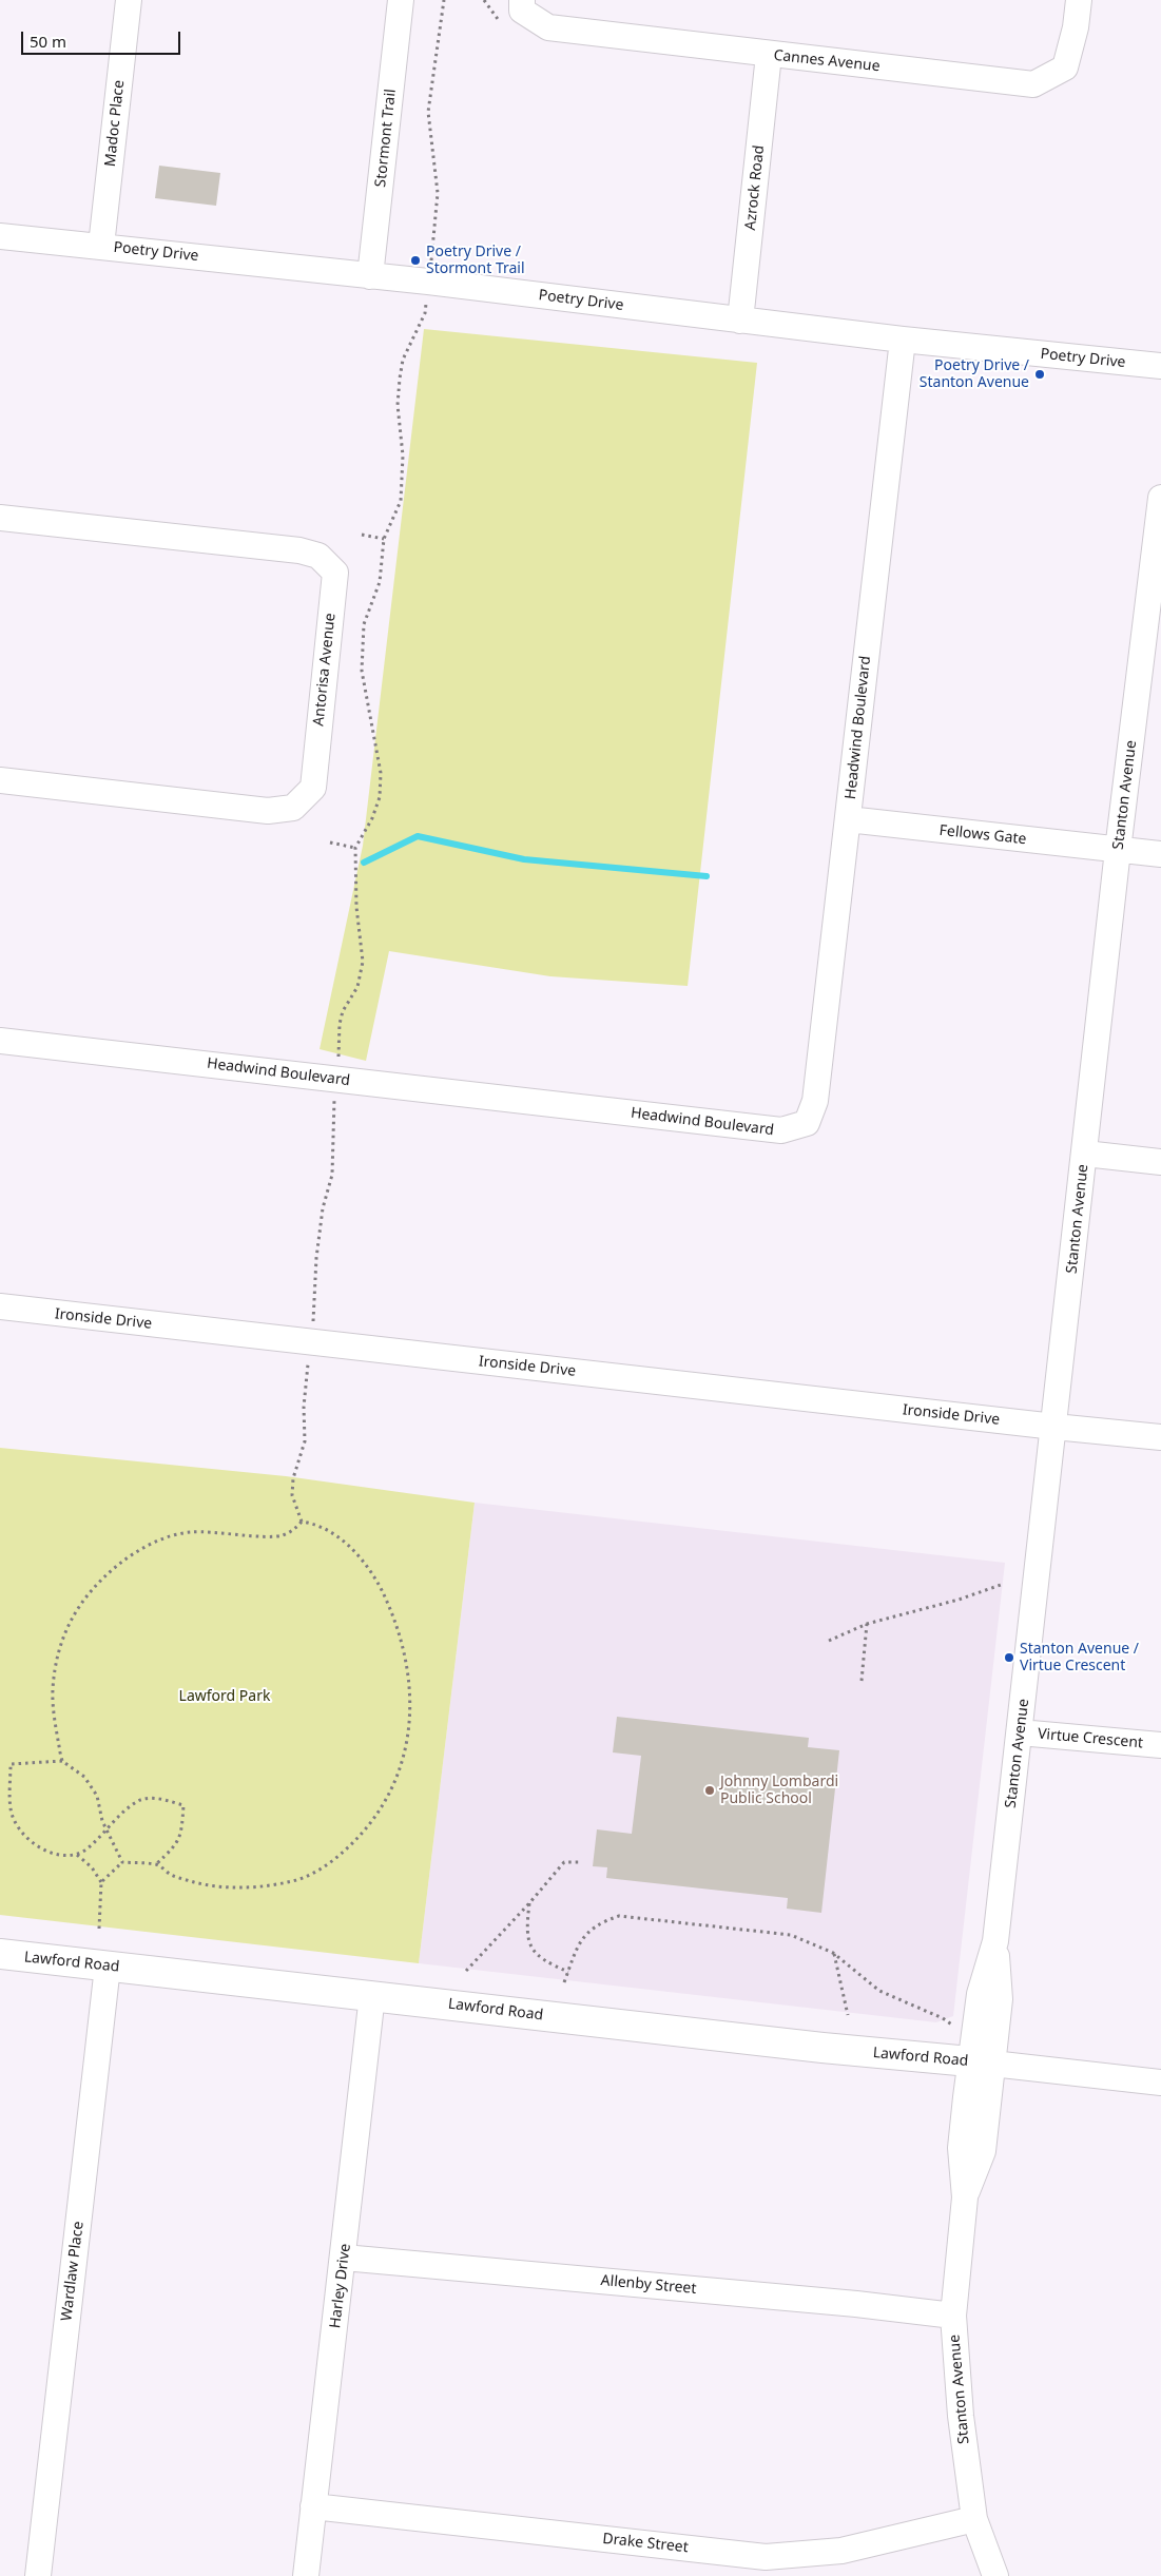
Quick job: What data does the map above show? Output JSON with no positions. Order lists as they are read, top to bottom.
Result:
{
  "streets": {
    "street": [
      "Cannes Avenue",
      "Madoc Place",
      "Stormont Trail",
      "Azrock Road",
      "Poetry Drive",
      "Antorisa Avenue",
      "Headwind Boulevard",
      "Stanton Avenue",
      "Fellows Gate",
      "Ironside Drive",
      "Virtue Crescent",
      "Lawford Road",
      "Wardlaw Place",
      "Allenby Street",
      "Harley Drive",
      "Drake Street"
    ]
  },
  "crossings": [
    ["Cannes Avenue", "Azrock Road"],
    ["Madoc Place", "Poetry Drive"],
    ["Stormont Trail", "Poetry Drive"],
    ["Azrock Road", "Poetry Drive"],
    ["Poetry Drive", "Headwind Boulevard"],
    ["Headwind Boulevard", "Fellows Gate"],
    ["Stanton Avenue", "Fellows Gate"],
    ["Stanton Avenue", "Ironside Drive"],
    ["Stanton Avenue", "Virtue Crescent"],
    ["Stanton Avenue", "Lawford Road"],
    ["Stanton Avenue", "Allenby Street"],
    ["Stanton Avenue", "Drake Street"],
    ["Lawford Road", "Wardlaw Place"],
    ["Lawford Road", "Harley Drive"],
    ["Allenby Street", "Harley Drive"],
    ["Harley Drive", "Drake Street"]
  ],
  "parks": ["Lawford Park"],
  "places": [
    "Poetry Drive / Stormont Trail",
    "Poetry Drive / Stanton Avenue",
    "Stanton Avenue / Virtue Crescent",
    "Johnny Lombardi Public School"
  ],
  "scale_bar": "50 m"
}
